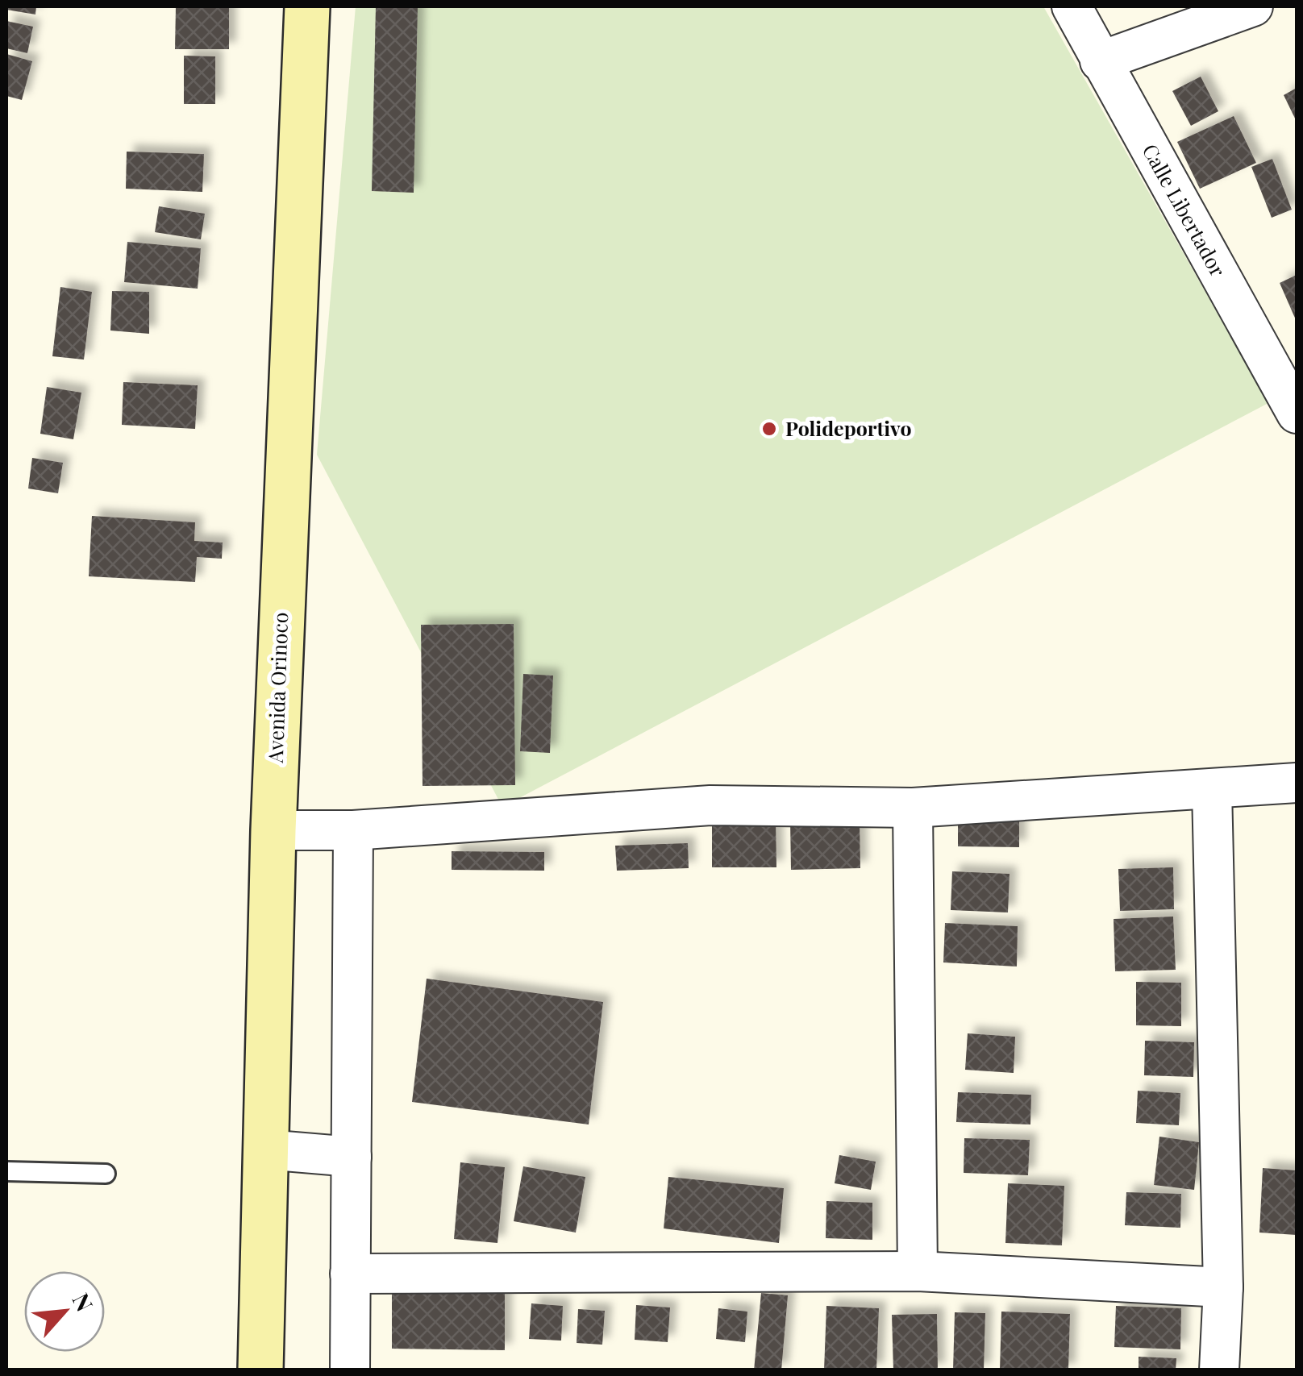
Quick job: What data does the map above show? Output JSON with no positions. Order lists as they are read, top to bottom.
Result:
{
  "streets": {
    "main road": ["Avenida Orinoco"],
    "street": ["Calle Libertador"]
  },
  "places": ["Polideportivo"],
  "north": "top right"
}
